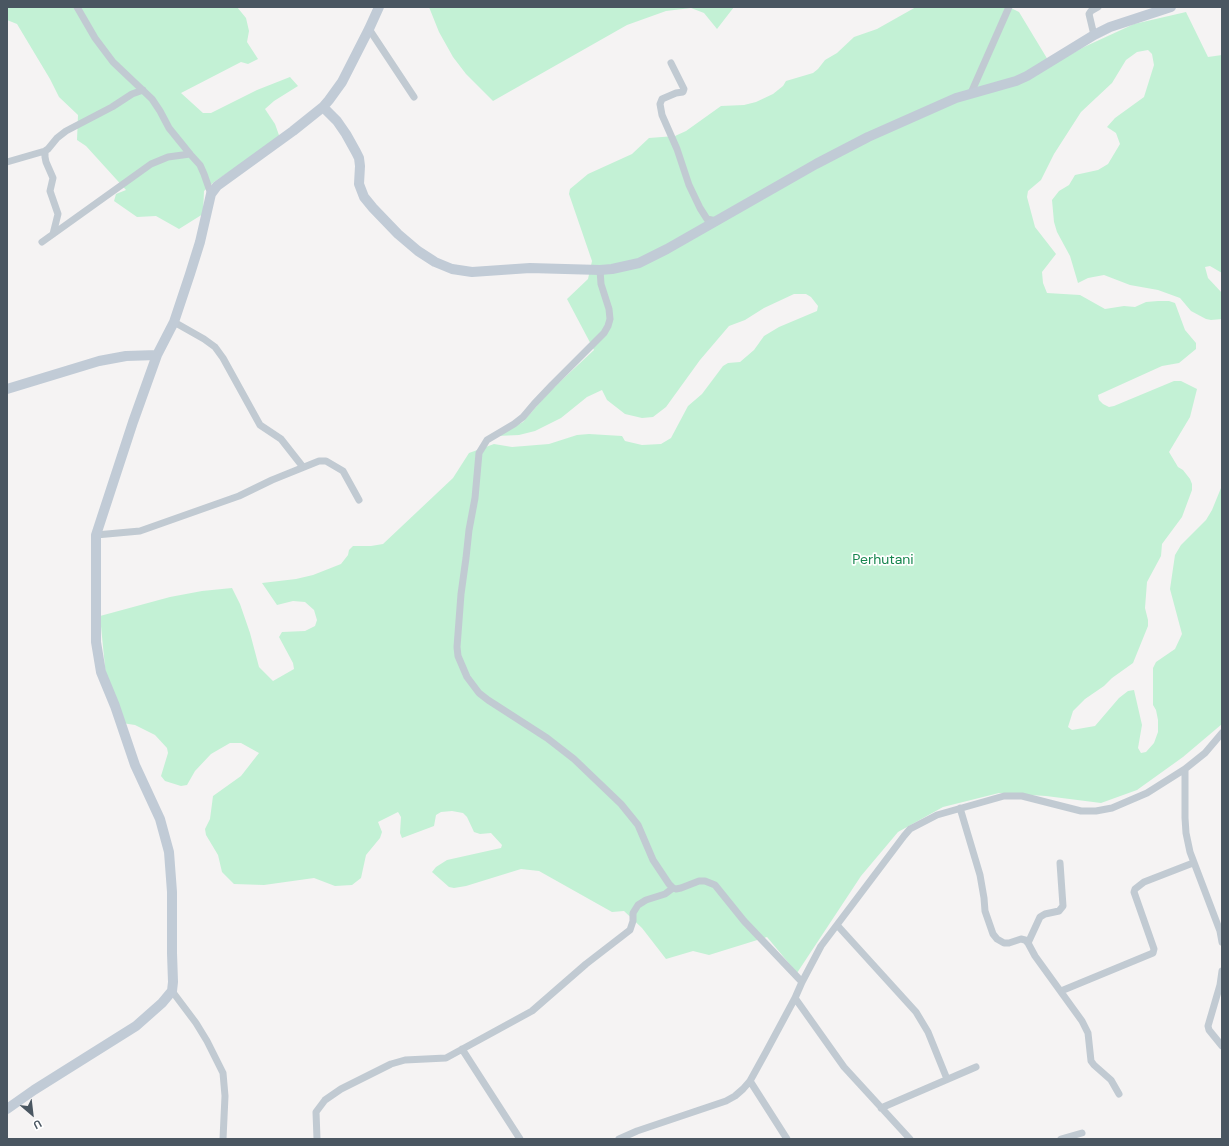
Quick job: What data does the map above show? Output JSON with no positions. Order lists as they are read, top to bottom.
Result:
{
  "parks": ["Perhutani"],
  "north": "bottom right"
}
